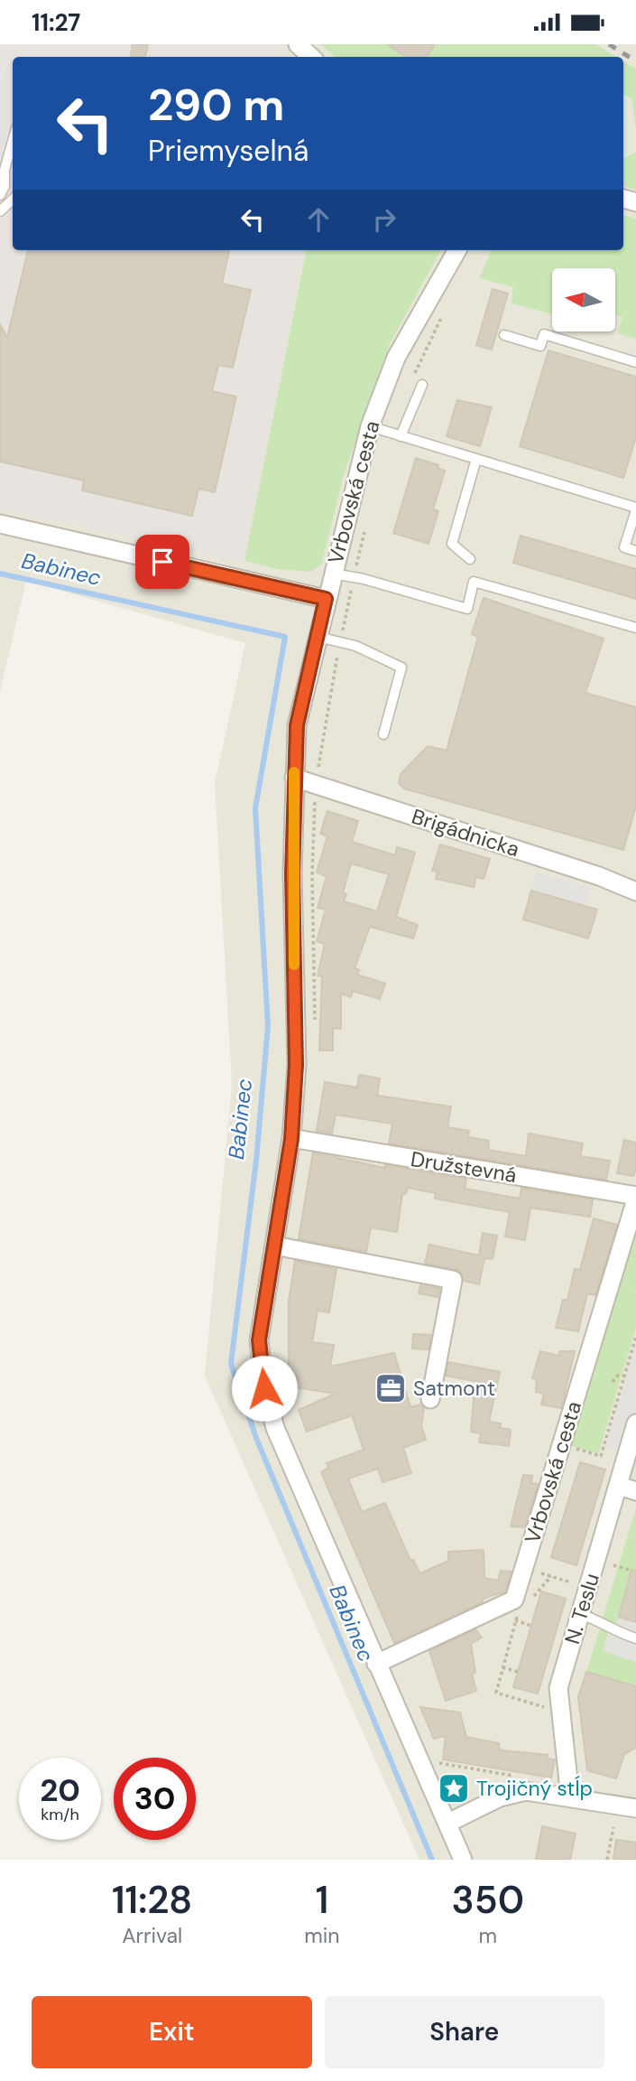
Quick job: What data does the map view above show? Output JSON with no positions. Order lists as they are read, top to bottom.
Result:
{
  "streets": {
    "street": [
      "Vrbovská cesta",
      "Brigádnicka",
      "Družstevná",
      "N. Teslu"
    ]
  },
  "crossings": [
    ["Vrbovská cesta", "Brigádnicka"],
    ["Vrbovská cesta", "Družstevná"]
  ],
  "water": ["Babinec"],
  "places": {
    "office": ["Satmont"],
    "place": ["Trojičný stĺp"]
  },
  "north": "left",
  "page": {
    "status": "11:27",
    "turn": ["290 m", "Priemyselná"],
    "speed": "20 km/h",
    "limit": "30",
    "eta": [
      "11:28",
      "Arrival",
      "1",
      "min",
      "350",
      "m"
    ],
    "buttons": ["Exit", "Share"]
  }
}
